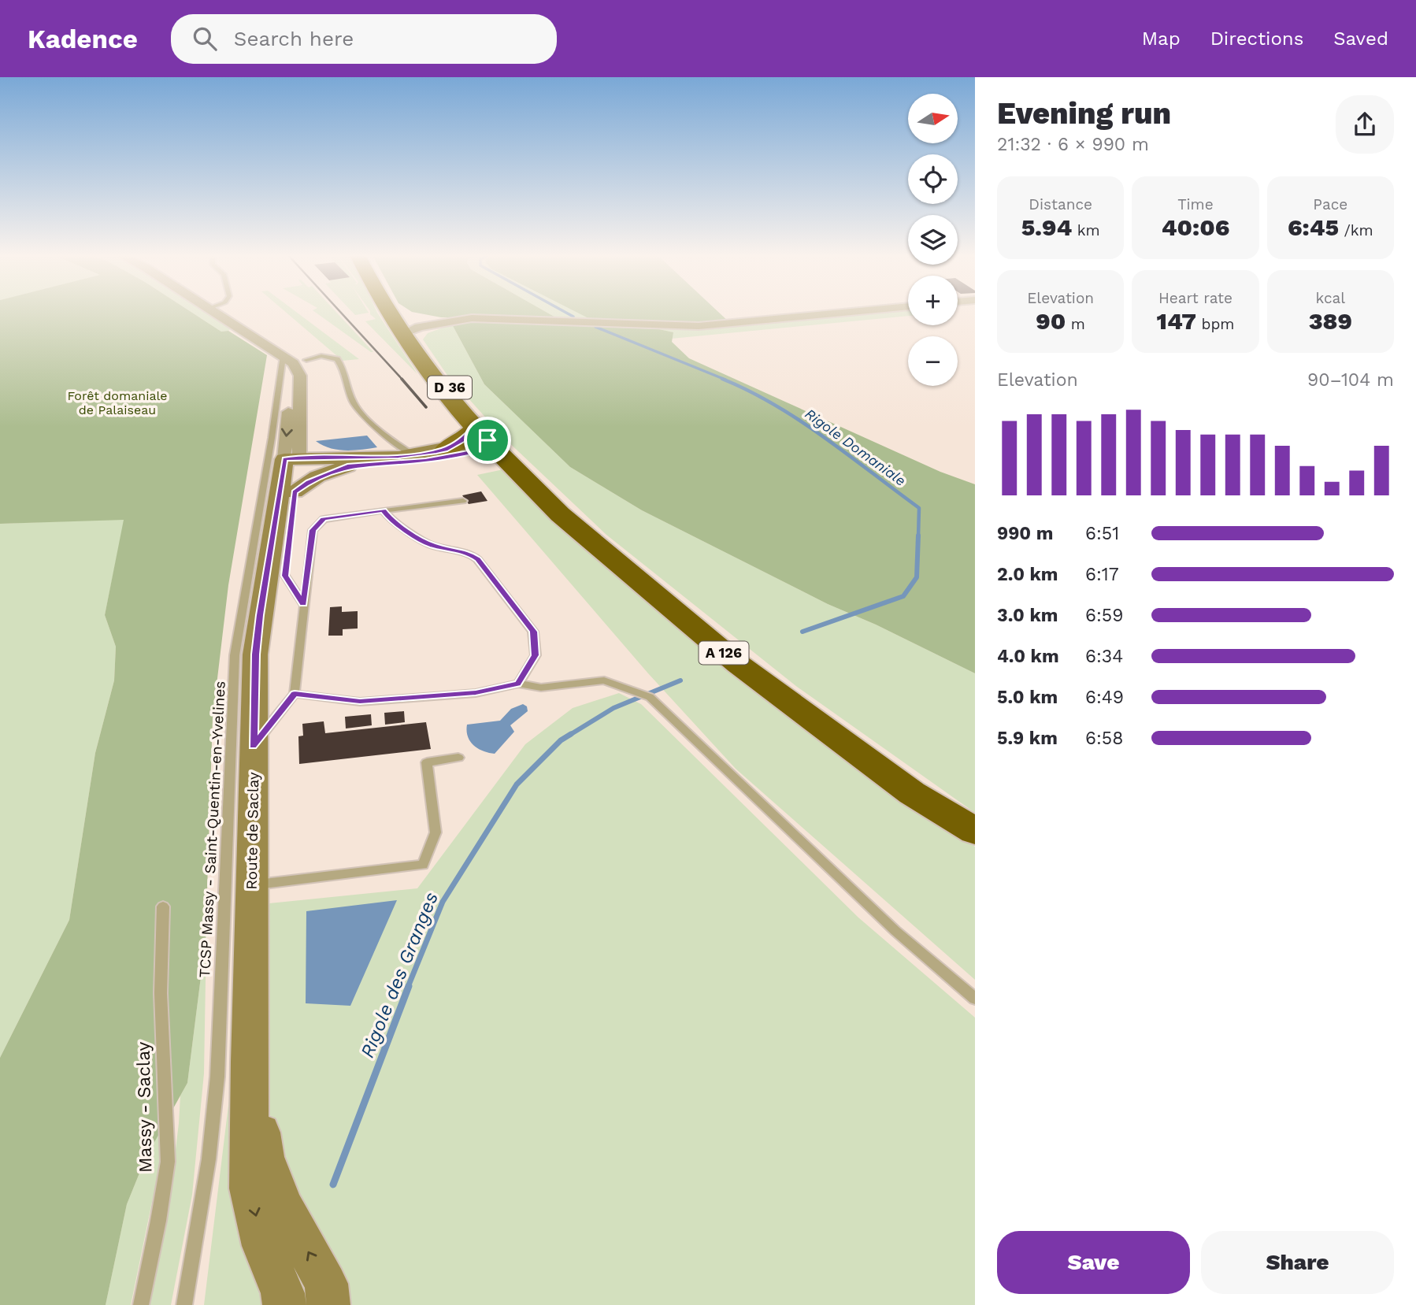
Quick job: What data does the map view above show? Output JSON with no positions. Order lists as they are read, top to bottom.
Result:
{
  "streets": {
    "highway": ["A 126"],
    "main road": ["D 36", "Route de Saclay"],
    "lane": ["TCSP Massy - Saint-Quentin-en-Yvelines", "Massy - Saclay"]
  },
  "crossings": [
    ["D 36", "A 126"]
  ],
  "water": ["Rigole Domaniale", "Rigole des Granges"],
  "parks": ["Forêt domaniale de Palaiseau"],
  "north": "right",
  "page": {
    "header": "Kadence",
    "search": "Search here",
    "nav": ["Map", "Directions", "Saved"],
    "heading": ["Evening run", "21:32 · 6 × 990 m"],
    "map_buttons": ["+", "−"],
    "stats": [
      ["Distance", "5.94 km"],
      ["Time", "40:06"],
      ["Pace", "6:45 /km"],
      ["Elevation", "90 m"],
      ["Heart rate", "147 bpm"],
      ["kcal", "389"]
    ],
    "chart": ["Elevation", "90–104 m"],
    "list": [
      {
        "name": "990 m",
        "note": "6:51"
      },
      {
        "name": "2.0 km",
        "note": "6:17"
      },
      {
        "name": "3.0 km",
        "note": "6:59"
      },
      {
        "name": "4.0 km",
        "note": "6:34"
      },
      {
        "name": "5.0 km",
        "note": "6:49"
      },
      {
        "name": "5.9 km",
        "note": "6:58"
      }
    ],
    "buttons": ["Save", "Share"]
  }
}
